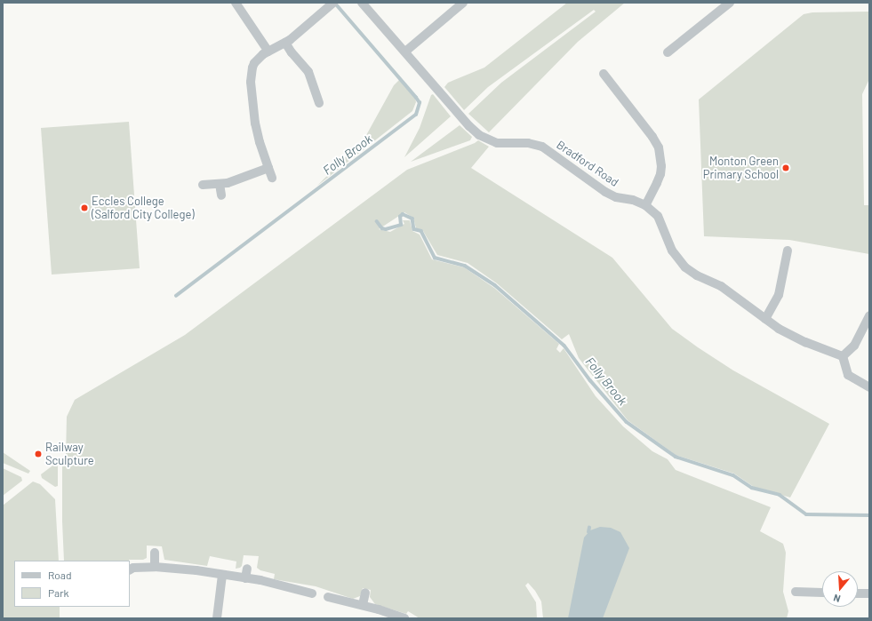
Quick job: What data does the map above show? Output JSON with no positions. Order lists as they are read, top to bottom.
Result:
{
  "streets": {
    "street": ["Bradford Road"]
  },
  "water": ["Folly Brook"],
  "places": ["Monton Green Primary School", "Eccles College (Salford City College)", "Railway Sculpture"],
  "legend": ["Road", "Park"],
  "north": "bottom"
}
